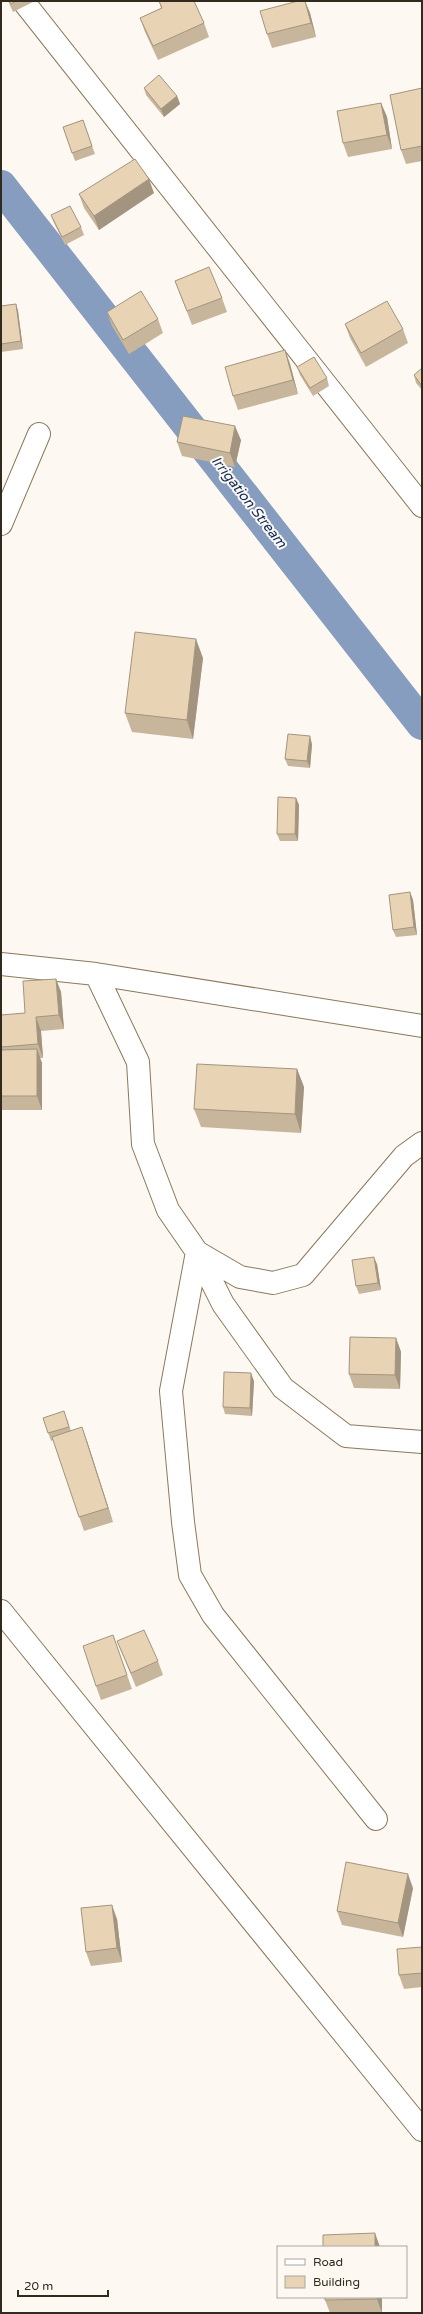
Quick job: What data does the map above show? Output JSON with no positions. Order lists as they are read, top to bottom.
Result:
{
  "water": ["Irrigation Stream"],
  "legend": ["Road", "Building"],
  "scale_bar": "20 m"
}
